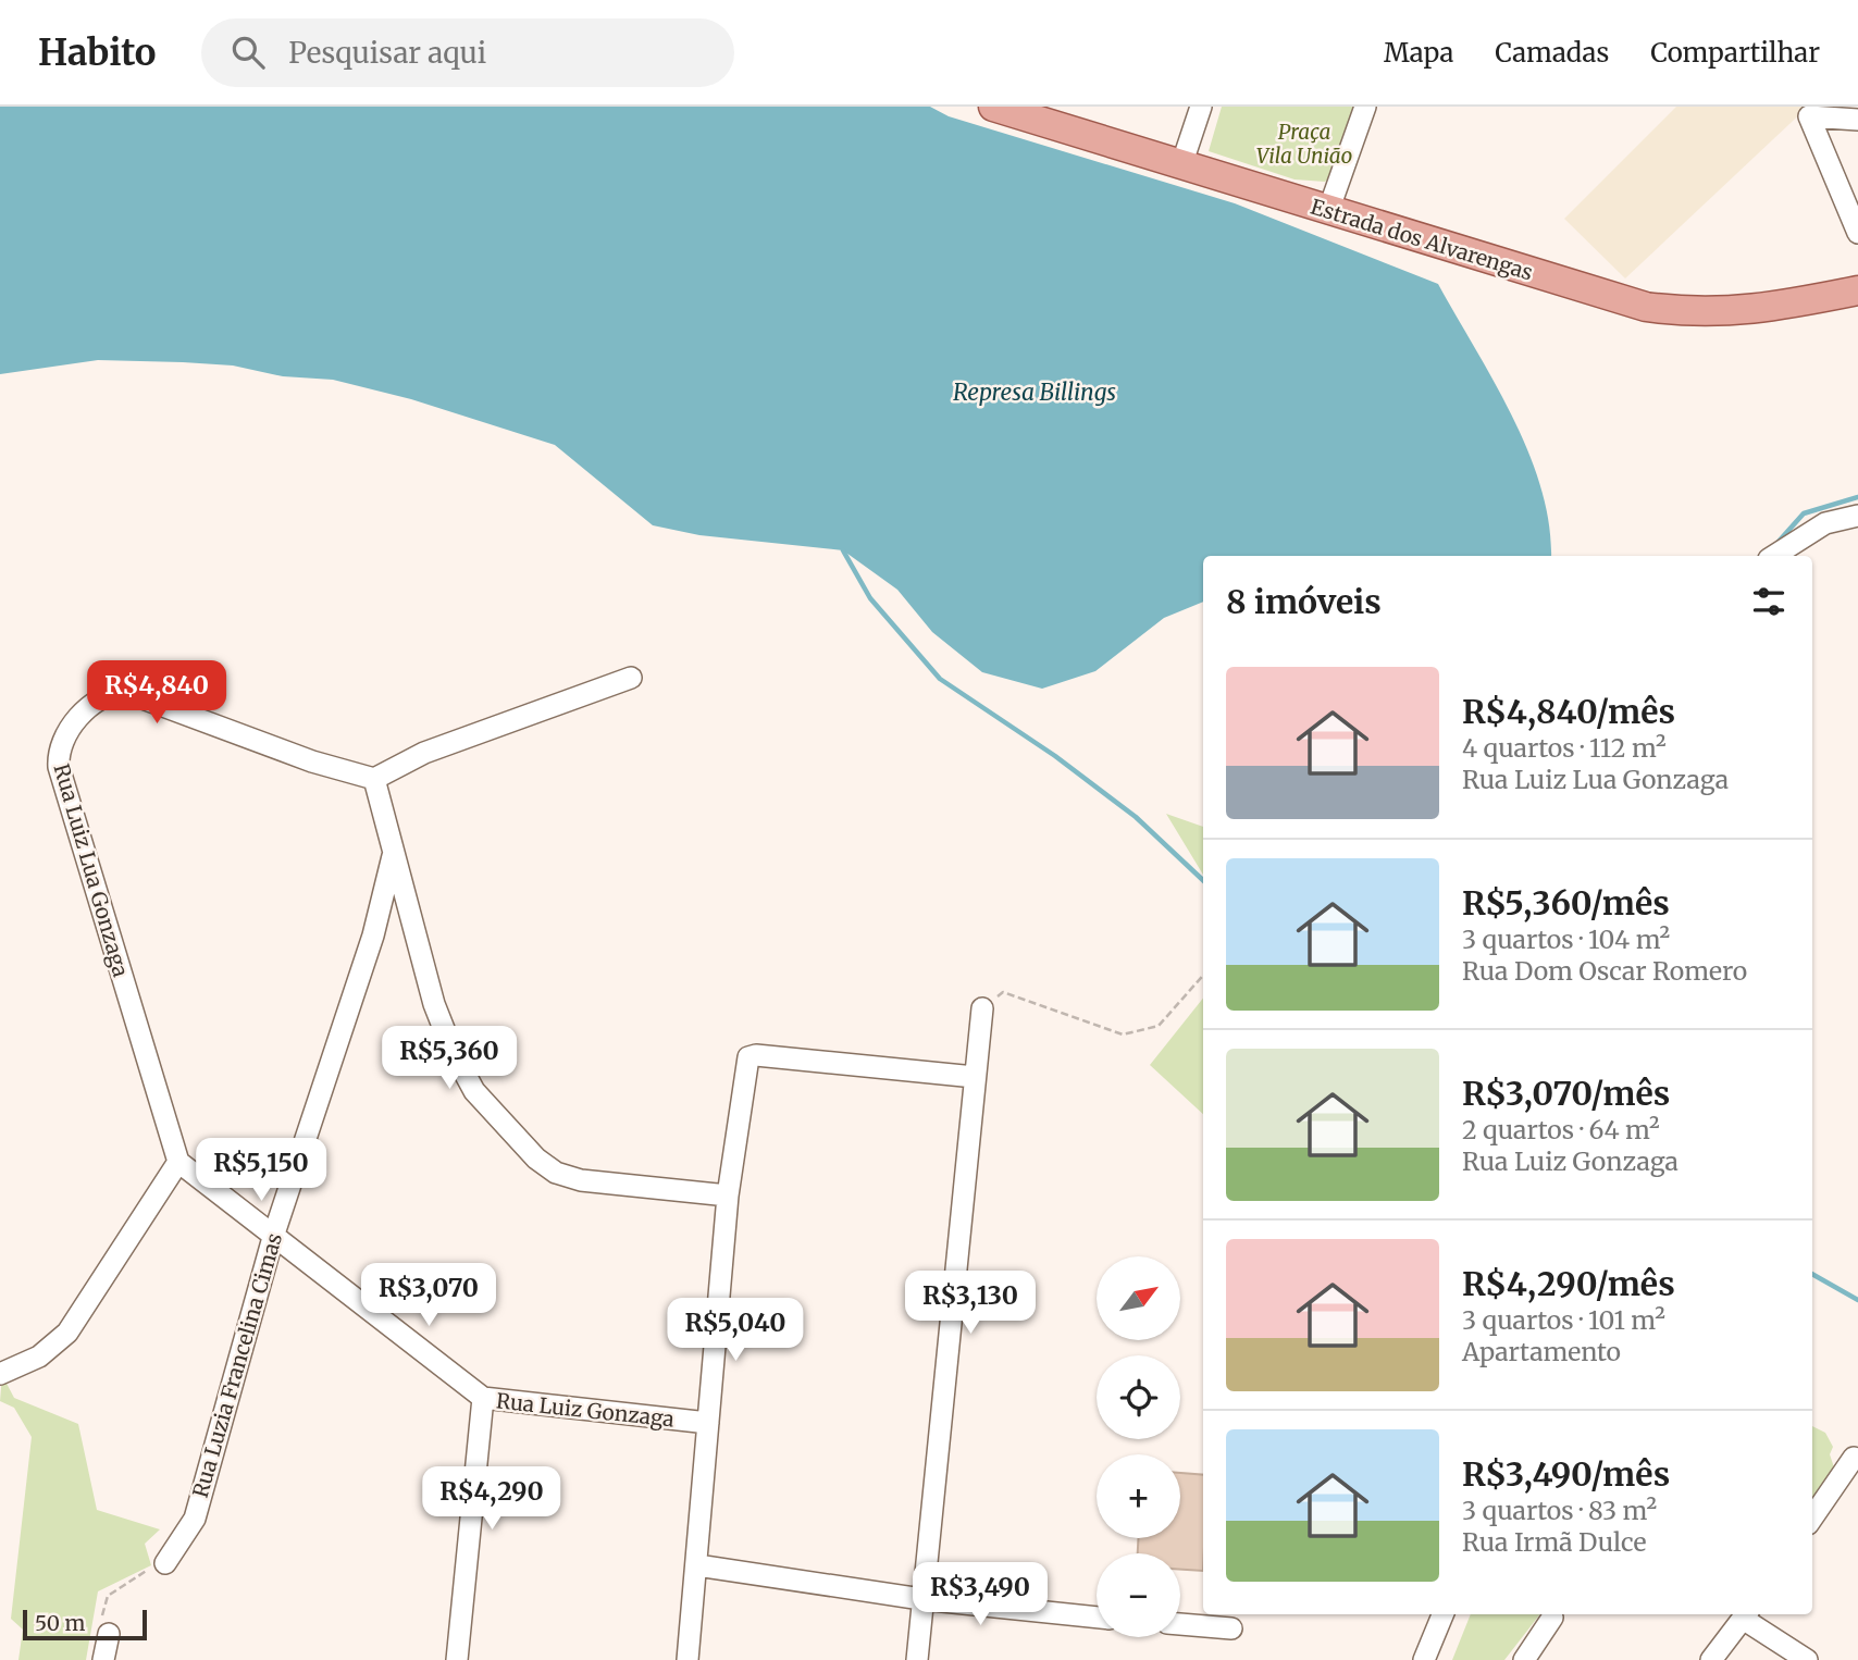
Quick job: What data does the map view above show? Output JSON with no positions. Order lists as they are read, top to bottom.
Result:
{
  "streets": {
    "main road": ["Estrada dos Alvarengas"],
    "street": ["Rua Luiz Lua Gonzaga", "Rua Luzia Francelina Cimas", "Rua Luiz Gonzaga"]
  },
  "crossings": [
    ["Rua Luiz Lua Gonzaga", "Rua Luiz Gonzaga"],
    ["Rua Luzia Francelina Cimas", "Rua Luiz Gonzaga"]
  ],
  "water": ["Represa Billings"],
  "parks": ["Praça Vila União"],
  "scale_bar": "50 m",
  "north": "top right",
  "page": {
    "header": "Habito",
    "search": "Pesquisar aqui",
    "nav": ["Mapa", "Camadas", "Compartilhar"],
    "heading": "8 imóveis",
    "list": [
      {
        "name": "R$4,840/mês",
        "note": "4 quartos · 112 m² · Rua Luiz Lua Gonzaga"
      },
      {
        "name": "R$5,360/mês",
        "note": "3 quartos · 104 m² · Rua Dom Oscar Romero"
      },
      {
        "name": "R$3,070/mês",
        "note": "2 quartos · 64 m² · Rua Luiz Gonzaga"
      },
      {
        "name": "R$4,290/mês",
        "note": "3 quartos · 101 m² · Apartamento"
      },
      {
        "name": "R$3,490/mês",
        "note": "3 quartos · 83 m² · Rua Irmã Dulce"
      }
    ],
    "price": [
      "R$4,840",
      "R$5,360",
      "R$5,150",
      "R$3,070",
      "R$3,130",
      "R$5,040",
      "R$4,290",
      "R$3,490"
    ],
    "map_buttons": ["+", "−"],
    "scale": "50 m"
  }
}
